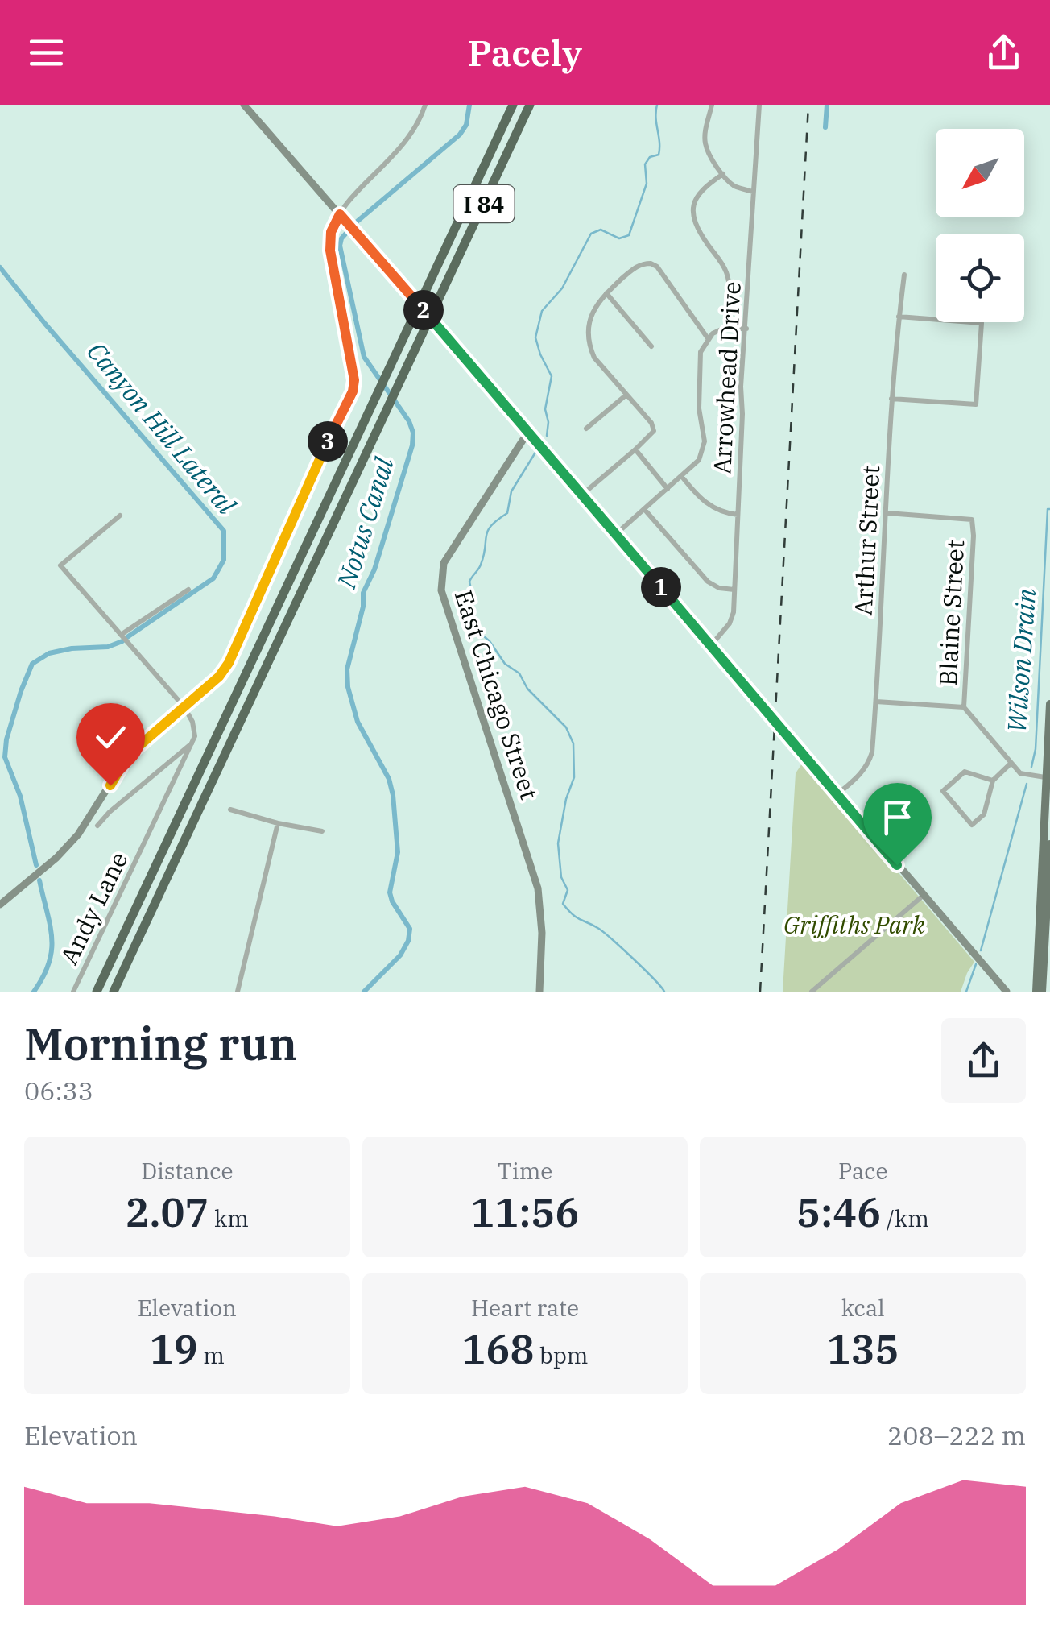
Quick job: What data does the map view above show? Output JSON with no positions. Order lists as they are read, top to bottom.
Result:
{
  "streets": {
    "highway": ["I 84"],
    "main road": ["East Chicago Street"],
    "street": [
      "Arrowhead Drive",
      "Arthur Street",
      "Blaine Street",
      "Andy Lane"
    ]
  },
  "crossings": [
    ["Arthur Street", "Blaine Street"]
  ],
  "water": ["Canyon Hill Lateral", "Notus Canal", "Wilson Drain"],
  "parks": ["Griffiths Park"],
  "north": "bottom left",
  "page": {
    "header": "Pacely",
    "pins": ["2", "3", "1"],
    "heading": ["Morning run", "06:33"],
    "stats": [
      ["Distance", "2.07 km"],
      ["Time", "11:56"],
      ["Pace", "5:46 /km"],
      ["Elevation", "19 m"],
      ["Heart rate", "168 bpm"],
      ["kcal", "135"]
    ],
    "chart": ["Elevation", "208–222 m"]
  }
}
